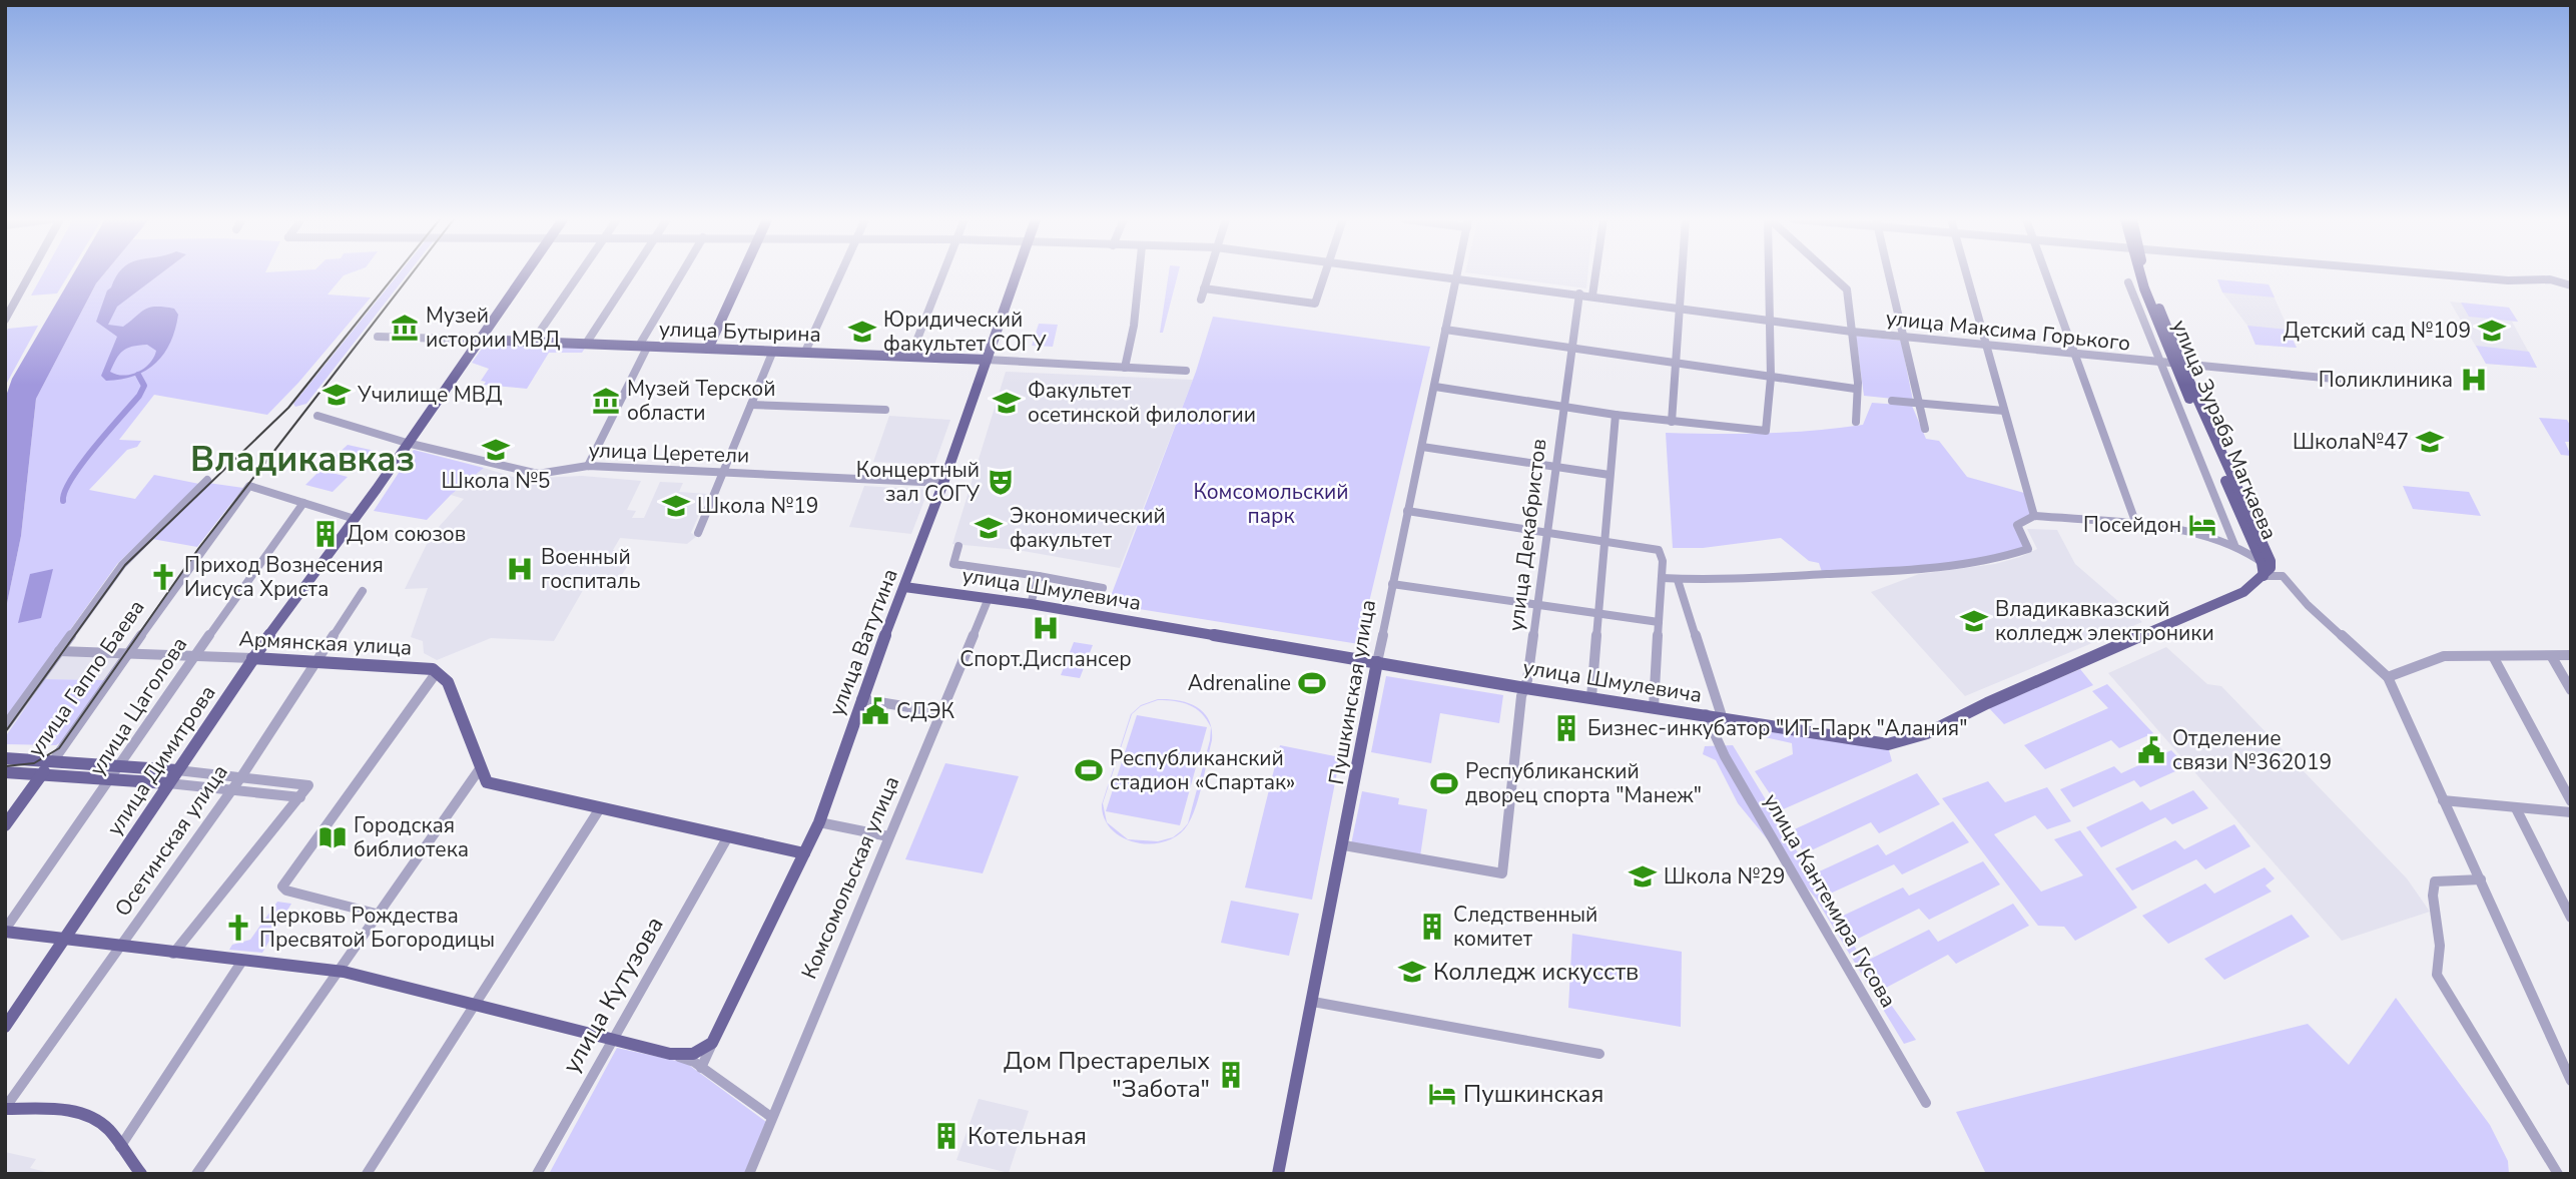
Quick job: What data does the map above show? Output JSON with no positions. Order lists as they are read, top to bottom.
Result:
{
  "streets": {
    "main road": [
      "улица Бутырина",
      "улица Зураба Магкаева",
      "улица Шмулевича",
      "улица Ватутина",
      "Армянская улица",
      "улица Гаппо Баева",
      "Пушкинская улица",
      "улица Димитрова"
    ],
    "street": [
      "улица Максима Горького",
      "улица Церетели",
      "улица Декабристов",
      "улица Цаголова",
      "Осетинская улица",
      "Комсомольская улица",
      "улица Кантемира Гусова",
      "улица Кутузова"
    ]
  },
  "crossings": [
    ["улица Максима Горького", "улица Зураба Магкаева"],
    ["улица Максима Горького", "улица Декабристов"],
    ["улица Максима Горького", "Пушкинская улица"],
    ["улица Бутырина", "улица Ватутина"],
    ["улица Бутырина", "улица Димитрова"],
    ["улица Церетели", "улица Ватутина"],
    ["улица Церетели", "улица Димитрова"],
    ["улица Декабристов", "улица Шмулевича"],
    ["улица Декабристов", "Пушкинская улица"],
    ["улица Шмулевича", "улица Ватутина"],
    ["улица Шмулевича", "Пушкинская улица"],
    ["улица Шмулевича", "Комсомольская улица"],
    ["улица Шмулевича", "улица Кантемира Гусова"],
    ["Армянская улица", "улица Гаппо Баева"],
    ["Армянская улица", "улица Цаголова"],
    ["Армянская улица", "улица Димитрова"],
    ["Армянская улица", "Осетинская улица"],
    ["улица Гаппо Баева", "улица Цаголова"]
  ],
  "districts": ["Владикавказ"],
  "parks": ["Комсомольский парк"],
  "places": {
    "museum": ["Музей истории МВД", "Музей Терской области"],
    "school or university": [
      "Детский сад №109",
      "Юридический факультет СОГУ",
      "Училище МВД",
      "Факультет осетинской филологии",
      "Школа№47",
      "Школа №5",
      "Школа №19",
      "Экономический факультет",
      "Владикавказский колледж электроники",
      "Школа №29",
      "Колледж искусств"
    ],
    "hospital": ["Поликлиника", "Военный госпиталь", "Спорт.Диспансер"],
    "theatre": ["Концертный зал СОГУ"],
    "hotel": ["Посейдон", "Пушкинская"],
    "building": [
      "Дом союзов",
      "Бизнес-инкубатор \"ИТ-Парк \"Алания\"",
      "Следственный комитет",
      "Дом Престарелых \"Забота\"",
      "Котельная"
    ],
    "church": ["Приход Вознесения Иисуса Христа", "Церковь Рождества Пресвятой Богородицы"],
    "sports": ["Adrenaline", "Республиканский стадион «Спартак»", "Республиканский дворец спорта \"Манеж\""],
    "public building": ["СДЭК", "Отделение связи №362019"],
    "library": ["Городская библиотека"]
  }
}
